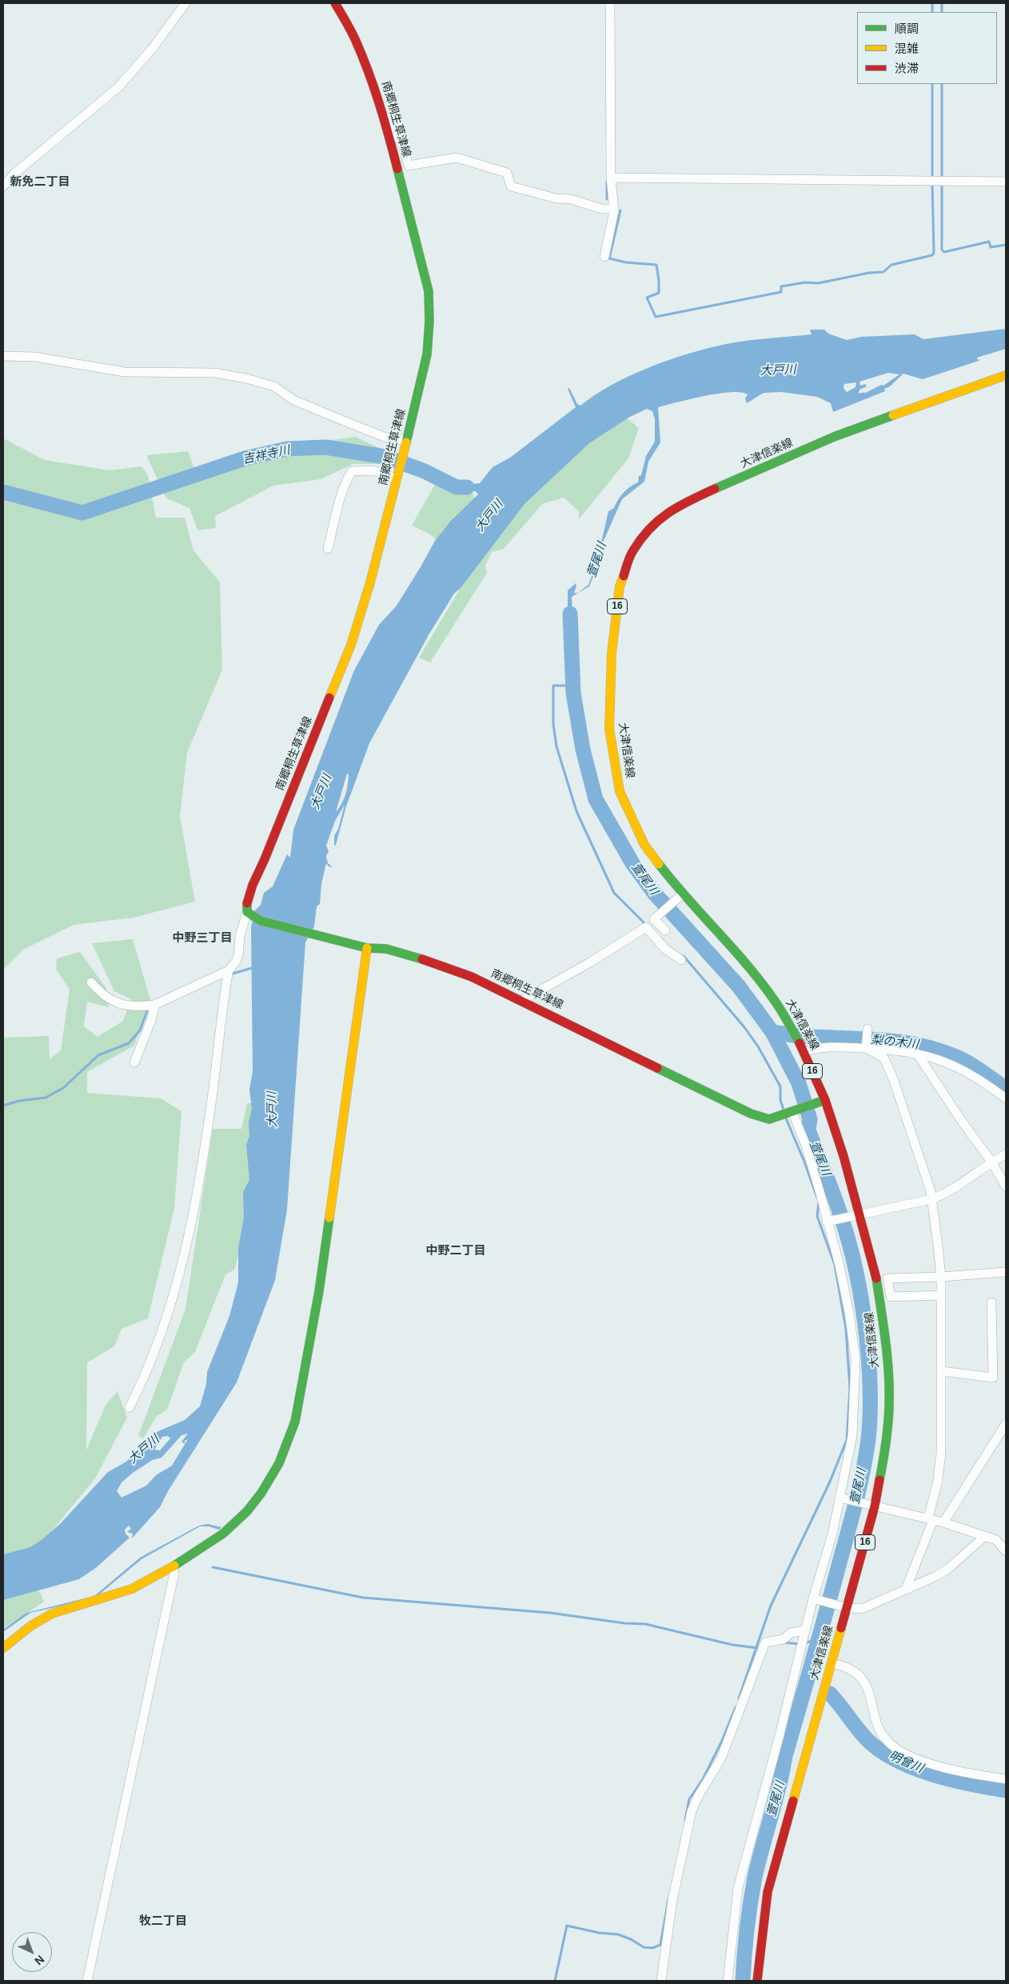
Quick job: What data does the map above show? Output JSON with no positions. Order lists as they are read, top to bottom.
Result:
{
  "streets": {
    "main road": ["南郷桐生草津線", "大津信楽線", "16"]
  },
  "crossings": [
    ["南郷桐生草津線", "大津信楽線"]
  ],
  "districts": [
    "新免二丁目",
    "中野三丁目",
    "中野二丁目",
    "牧二丁目"
  ],
  "water": [
    "大戸川",
    "吉祥寺川",
    "萱尾川",
    "梨の木川",
    "明曾川"
  ],
  "legend": ["順調", "混雑", "渋滞"],
  "north": "bottom right"
}
